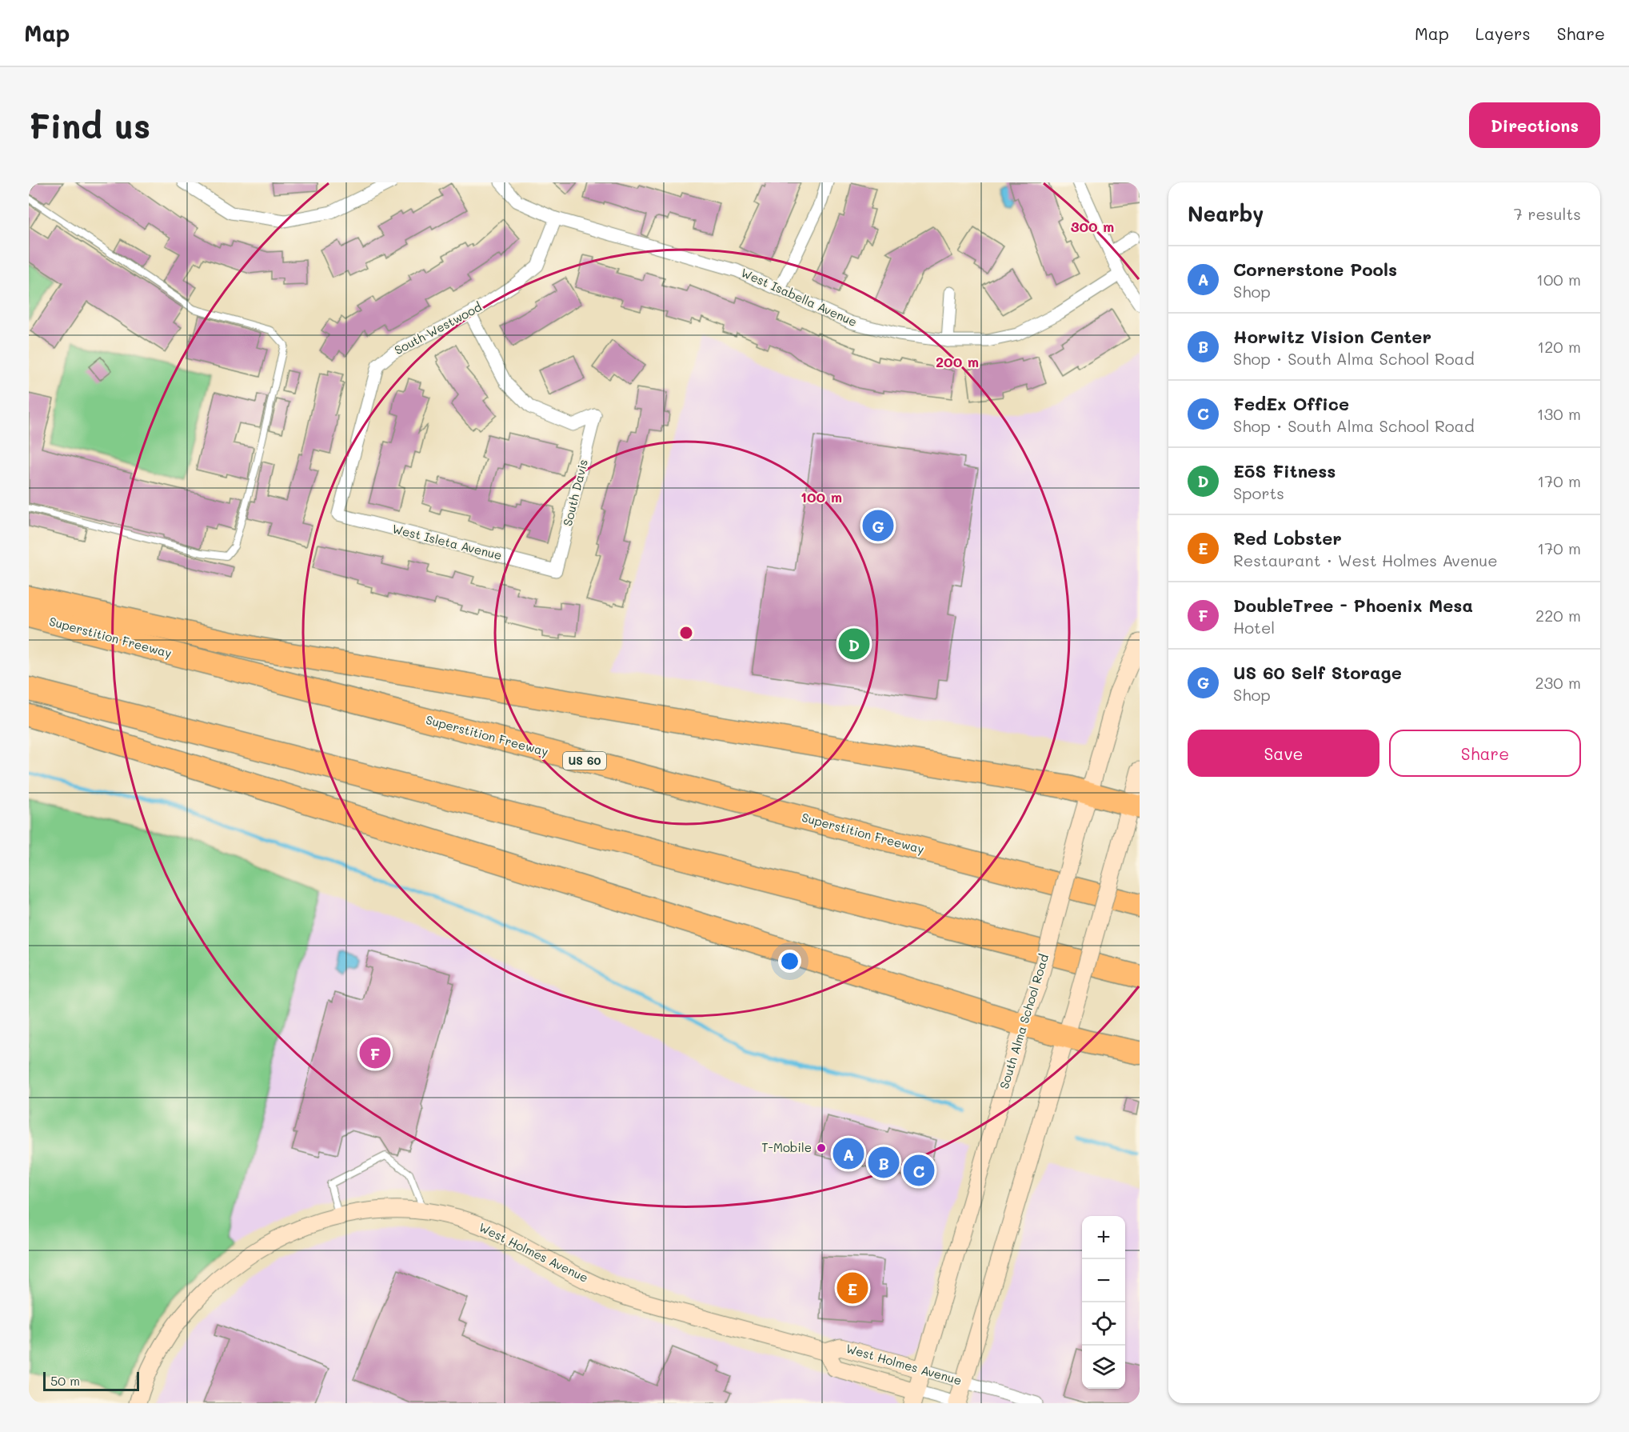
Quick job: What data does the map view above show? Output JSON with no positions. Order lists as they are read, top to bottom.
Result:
{
  "streets": {
    "highway": ["Superstition Freeway", "US 60"],
    "main road": ["South Alma School Road", "West Holmes Avenue"],
    "street": [
      "West Isabella Avenue",
      "South Westwood",
      "South Davis",
      "West Isleta Avenue"
    ]
  },
  "crossings": [
    ["West Isabella Avenue", "South Westwood"],
    ["South Westwood", "South Davis"],
    ["South Westwood", "West Isleta Avenue"],
    ["South Davis", "West Isleta Avenue"],
    ["South Alma School Road", "West Holmes Avenue"]
  ],
  "places": ["T-Mobile"],
  "scale_bar": "50 m",
  "page": {
    "header": "Map",
    "nav": ["Map", "Layers", "Share"],
    "buttons": [
      "Directions",
      ["Save", "Share"]
    ],
    "title": "Find us",
    "heading": ["Nearby", "7 results"],
    "list": [
      {
        "mark": "A",
        "name": "Cornerstone Pools",
        "note": "Shop",
        "value": "100 m"
      },
      {
        "mark": "B",
        "name": "Horwitz Vision Center",
        "note": "Shop · South Alma School Road",
        "value": "120 m"
      },
      {
        "mark": "C",
        "name": "FedEx Office",
        "note": "Shop · South Alma School Road",
        "value": "130 m"
      },
      {
        "mark": "D",
        "name": "EōS Fitness",
        "note": "Sports",
        "value": "170 m"
      },
      {
        "mark": "E",
        "name": "Red Lobster",
        "note": "Restaurant · West Holmes Avenue",
        "value": "170 m"
      },
      {
        "mark": "F",
        "name": "DoubleTree - Phoenix Mesa",
        "note": "Hotel",
        "value": "220 m"
      },
      {
        "mark": "G",
        "name": "US 60 Self Storage",
        "note": "Shop",
        "value": "230 m"
      }
    ],
    "pins": [
      "G",
      "D",
      "F",
      "A",
      "B",
      "C",
      "E"
    ],
    "map_buttons": ["+", "−"],
    "scale": "50 m"
  },
  "rings": ["300 m", "200 m", "100 m"]
}
